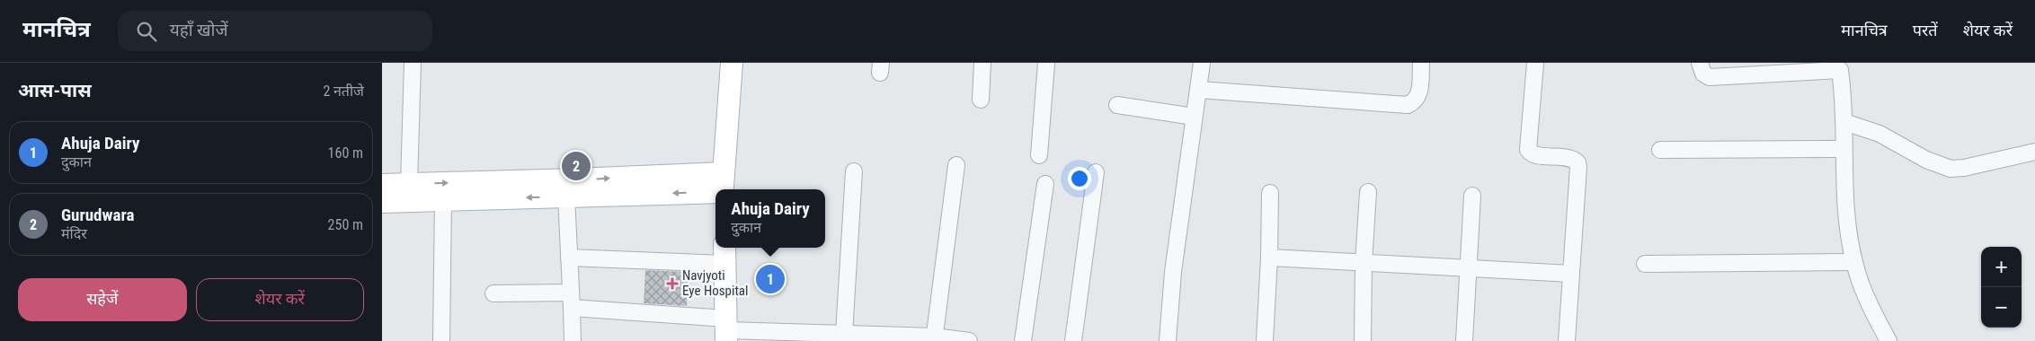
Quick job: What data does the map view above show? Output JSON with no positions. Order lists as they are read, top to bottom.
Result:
{
  "places": {
    "health": ["Navjyoti Eye Hospital"]
  },
  "page": {
    "header": "मानचित्र",
    "search": "यहाँ खोजें",
    "nav": ["मानचित्र", "परतें", "शेयर करें"],
    "heading": ["आस-पास", "2 नतीजे"],
    "list": [
      {
        "mark": "1",
        "name": "Ahuja Dairy",
        "note": "दुकान",
        "value": "160 m"
      },
      {
        "mark": "2",
        "name": "Gurudwara",
        "note": "मंदिर",
        "value": "250 m"
      }
    ],
    "pins": ["2", "1"],
    "popup": ["Ahuja Dairy", "दुकान"],
    "map_buttons": ["+", "−"],
    "buttons": ["सहेजें", "शेयर करें"]
  }
}
